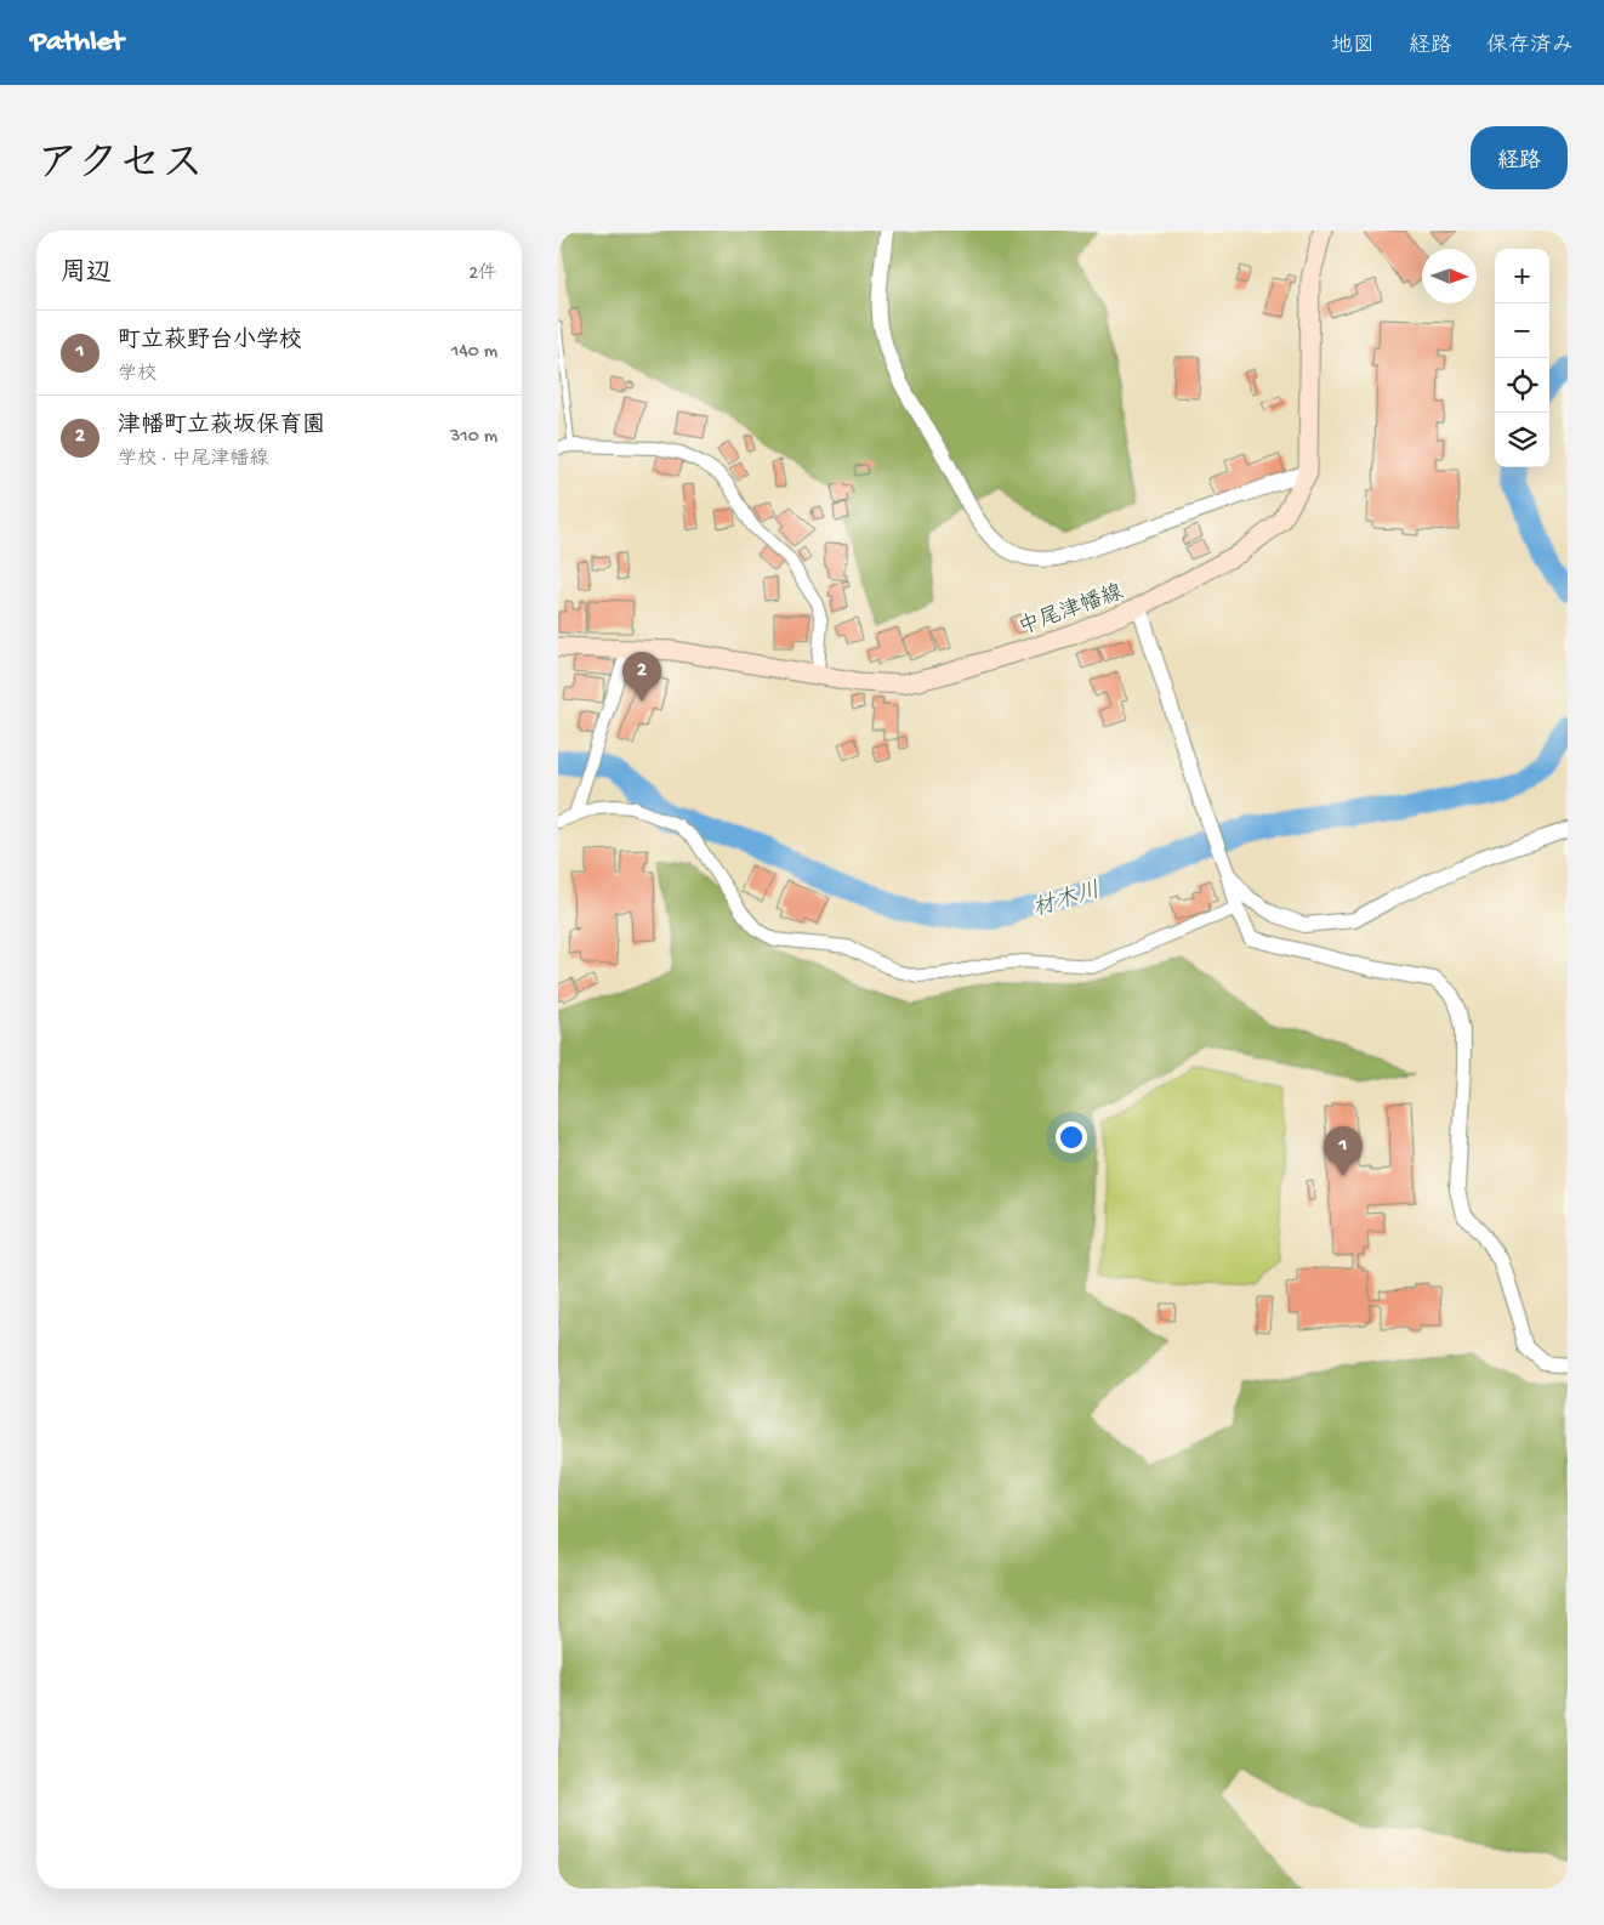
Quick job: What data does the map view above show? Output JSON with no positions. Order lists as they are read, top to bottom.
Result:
{
  "streets": {
    "main road": ["中尾津幡線"]
  },
  "water": ["材木川"],
  "north": "right",
  "page": {
    "header": "Pathlet",
    "nav": ["地図", "経路", "保存済み"],
    "title": "アクセス",
    "buttons": "経路",
    "heading": ["周辺", "2件"],
    "map_buttons": ["+", "−"],
    "list": [
      {
        "mark": "1",
        "name": "町立萩野台小学校",
        "note": "学校",
        "value": "140 m"
      },
      {
        "mark": "2",
        "name": "津幡町立萩坂保育園",
        "note": "学校 · 中尾津幡線",
        "value": "310 m"
      }
    ],
    "pins": ["2", "1"]
  }
}
